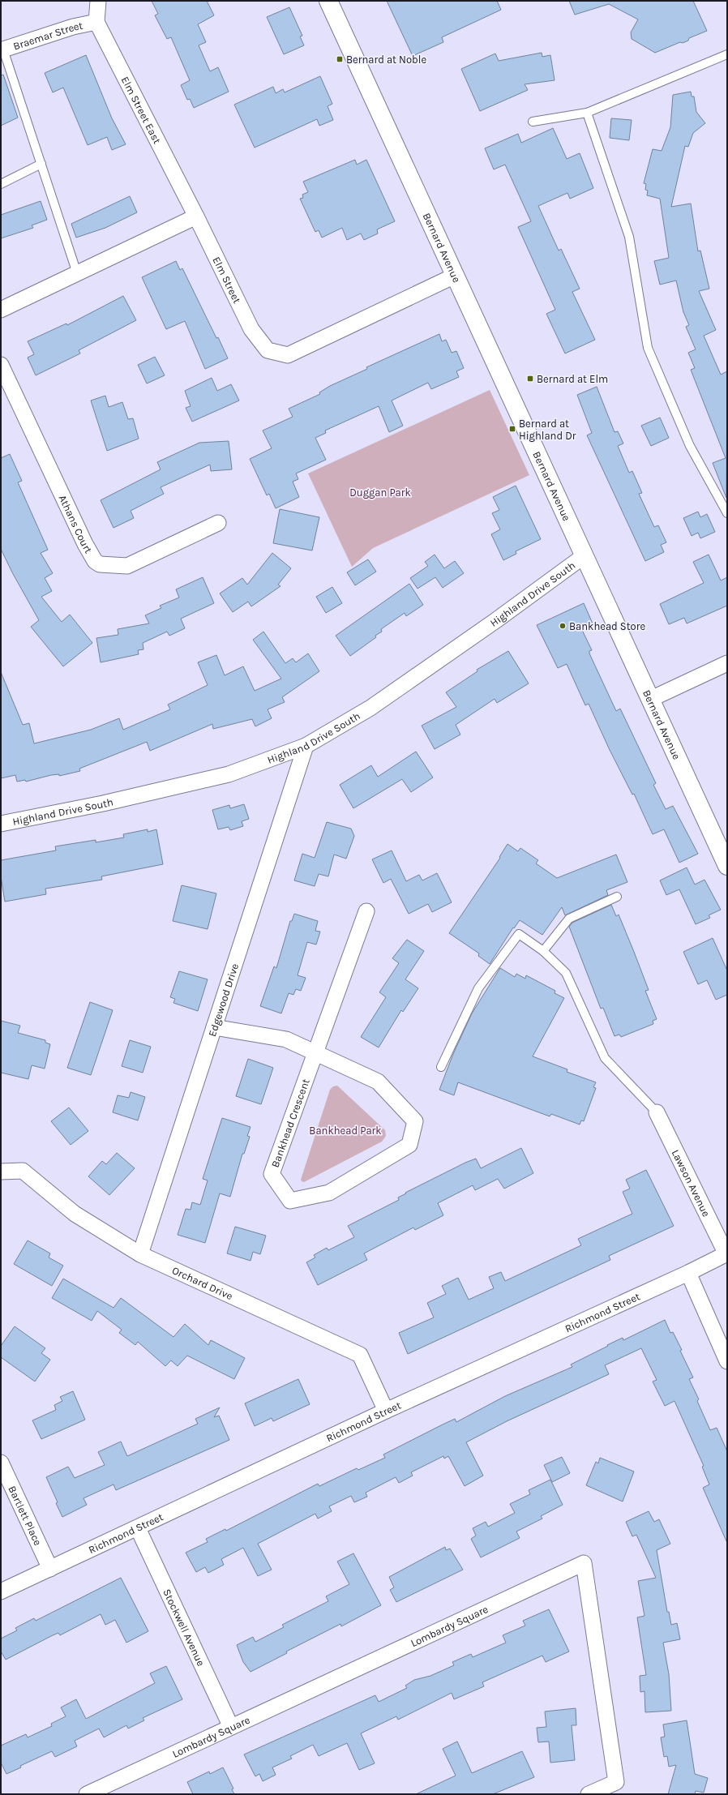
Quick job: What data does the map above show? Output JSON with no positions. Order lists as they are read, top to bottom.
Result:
{
  "streets": {
    "street": [
      "Braemar Street",
      "Elm Street East",
      "Bernard Avenue",
      "Elm Street",
      "Athans Court",
      "Highland Drive South",
      "Edgewood Drive",
      "Bankhead Crescent",
      "Lawson Avenue",
      "Orchard Drive",
      "Richmond Street",
      "Bartlett Place",
      "Lombardy Square",
      "Stockwell Avenue"
    ]
  },
  "crossings": [
    ["Braemar Street", "Elm Street East"],
    ["Elm Street East", "Elm Street"],
    ["Bernard Avenue", "Elm Street"],
    ["Bernard Avenue", "Highland Drive South"],
    ["Highland Drive South", "Edgewood Drive"],
    ["Edgewood Drive", "Bankhead Crescent"],
    ["Edgewood Drive", "Orchard Drive"],
    ["Lawson Avenue", "Richmond Street"],
    ["Orchard Drive", "Richmond Street"],
    ["Richmond Street", "Bartlett Place"],
    ["Richmond Street", "Stockwell Avenue"],
    ["Lombardy Square", "Stockwell Avenue"]
  ],
  "parks": ["Duggan Park", "Bankhead Park"],
  "places": {
    "transit": ["Bernard at Noble", "Bernard at Elm", "Bernard at Highland Dr"],
    "other": ["Bankhead Store"]
  }
}
